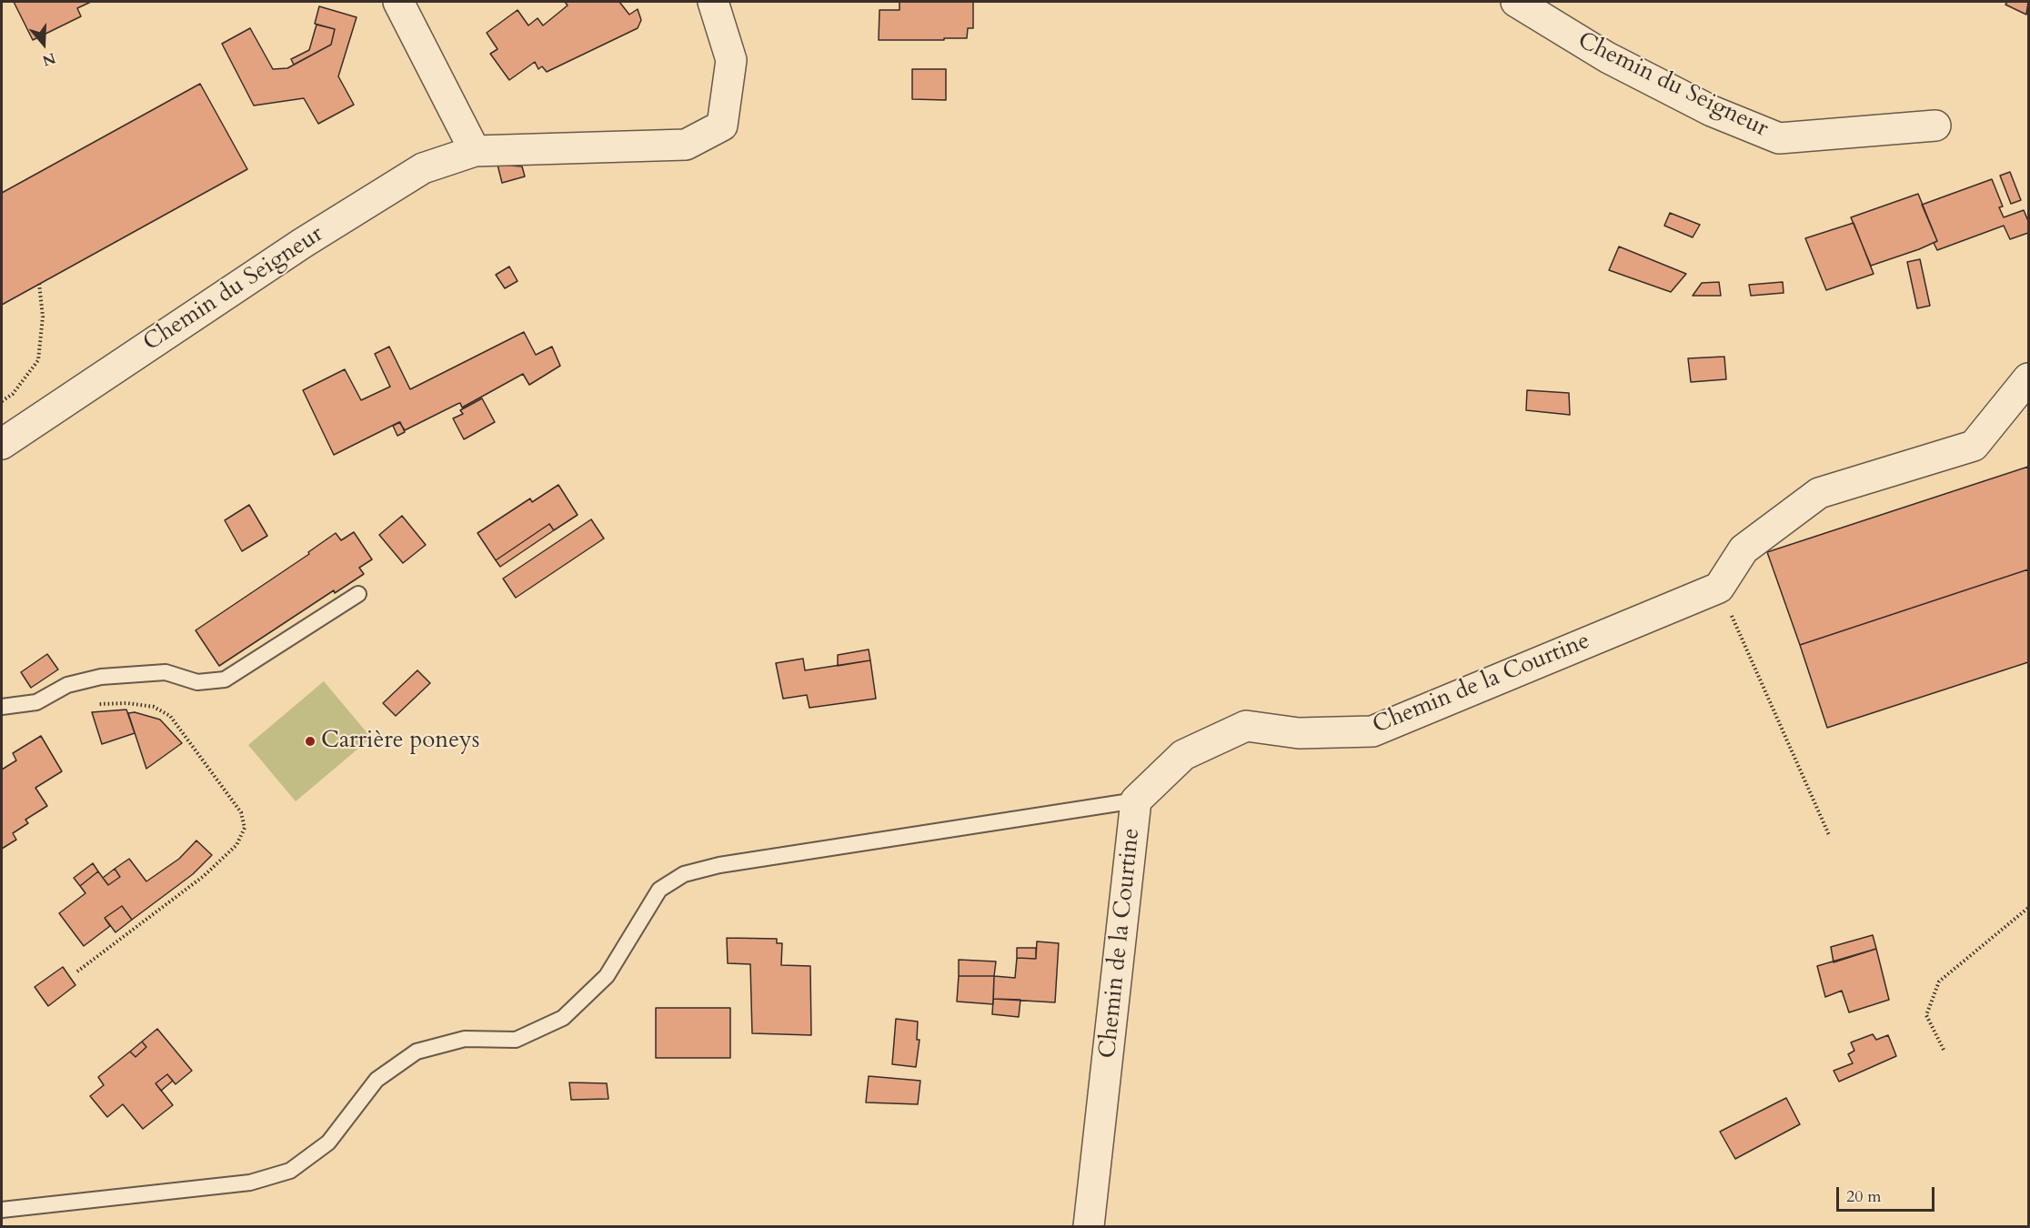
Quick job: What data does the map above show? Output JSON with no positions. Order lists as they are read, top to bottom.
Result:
{
  "streets": {
    "street": ["Chemin du Seigneur", "Chemin de la Courtine"]
  },
  "places": ["Carrière poneys"],
  "scale_bar": "20 m",
  "north": "bottom"
}
